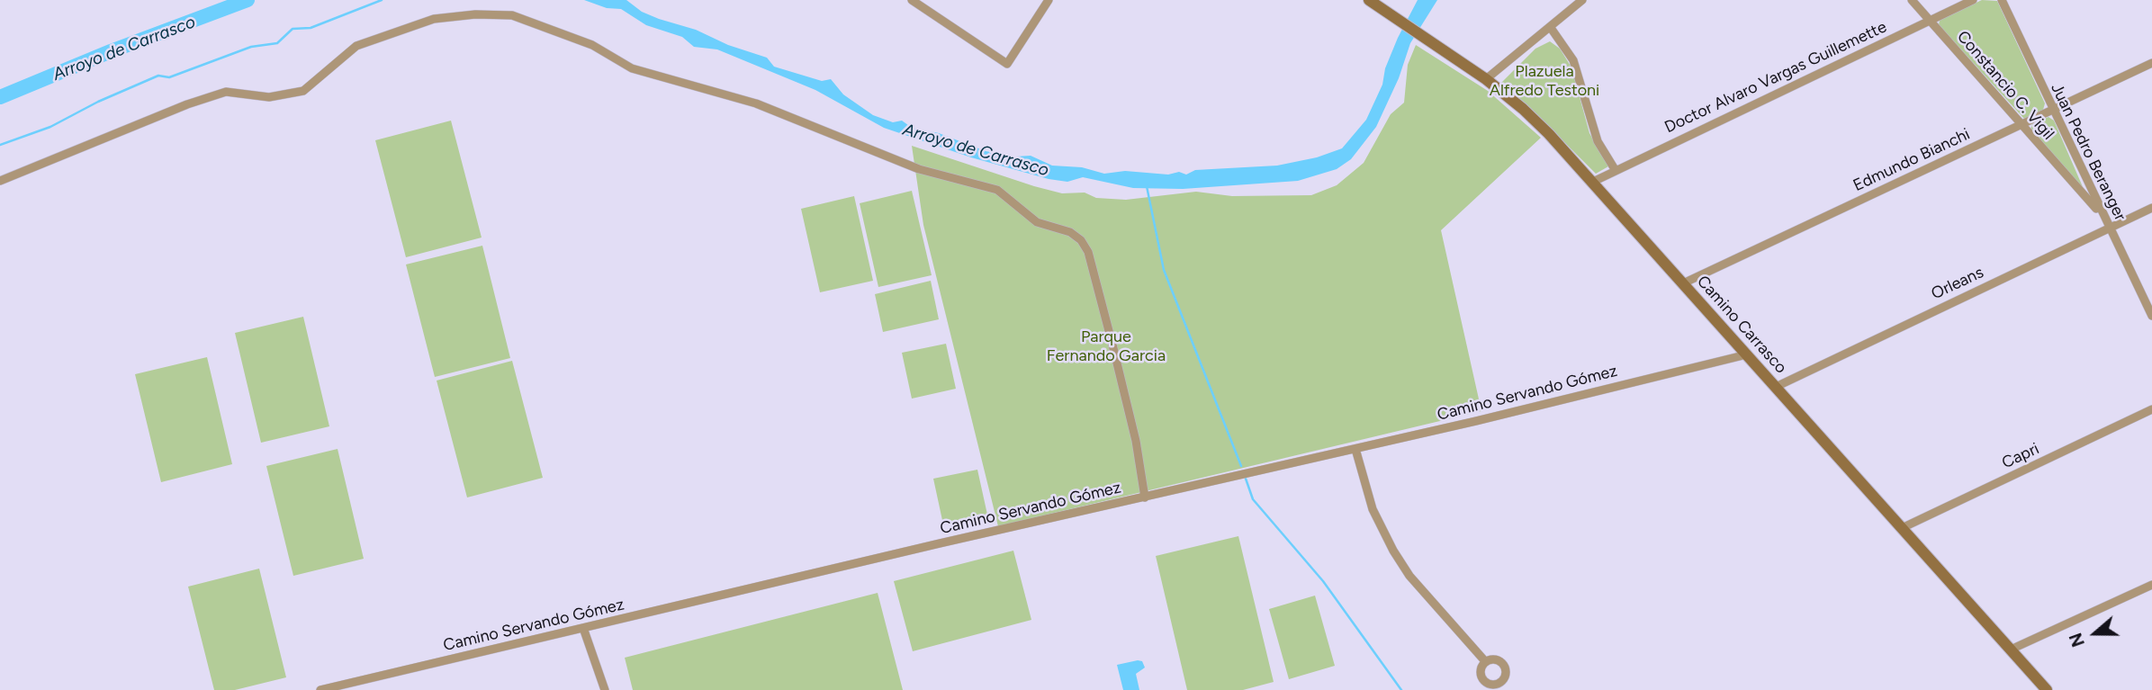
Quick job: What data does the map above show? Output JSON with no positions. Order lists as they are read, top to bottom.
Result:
{
  "streets": {
    "main road": ["Camino Carrasco"],
    "street": [
      "Doctor Alvaro Vargas Guillemette",
      "Constancio C. Vigil",
      "Juan Pedro Beranger",
      "Edmundo Bianchi",
      "Orleans",
      "Camino Servando Gómez",
      "Capri"
    ]
  },
  "crossings": [
    ["Doctor Alvaro Vargas Guillemette", "Constancio C. Vigil"],
    ["Doctor Alvaro Vargas Guillemette", "Camino Carrasco"],
    ["Constancio C. Vigil", "Juan Pedro Beranger"],
    ["Constancio C. Vigil", "Edmundo Bianchi"],
    ["Juan Pedro Beranger", "Edmundo Bianchi"],
    ["Juan Pedro Beranger", "Orleans"],
    ["Edmundo Bianchi", "Camino Carrasco"],
    ["Orleans", "Camino Carrasco"],
    ["Camino Carrasco", "Camino Servando Gómez"],
    ["Camino Carrasco", "Capri"]
  ],
  "water": ["Arroyo de Carrasco"],
  "parks": ["Plazuela Alfredo Testoni", "Parque Fernando Garcia"],
  "north": "left"
}
